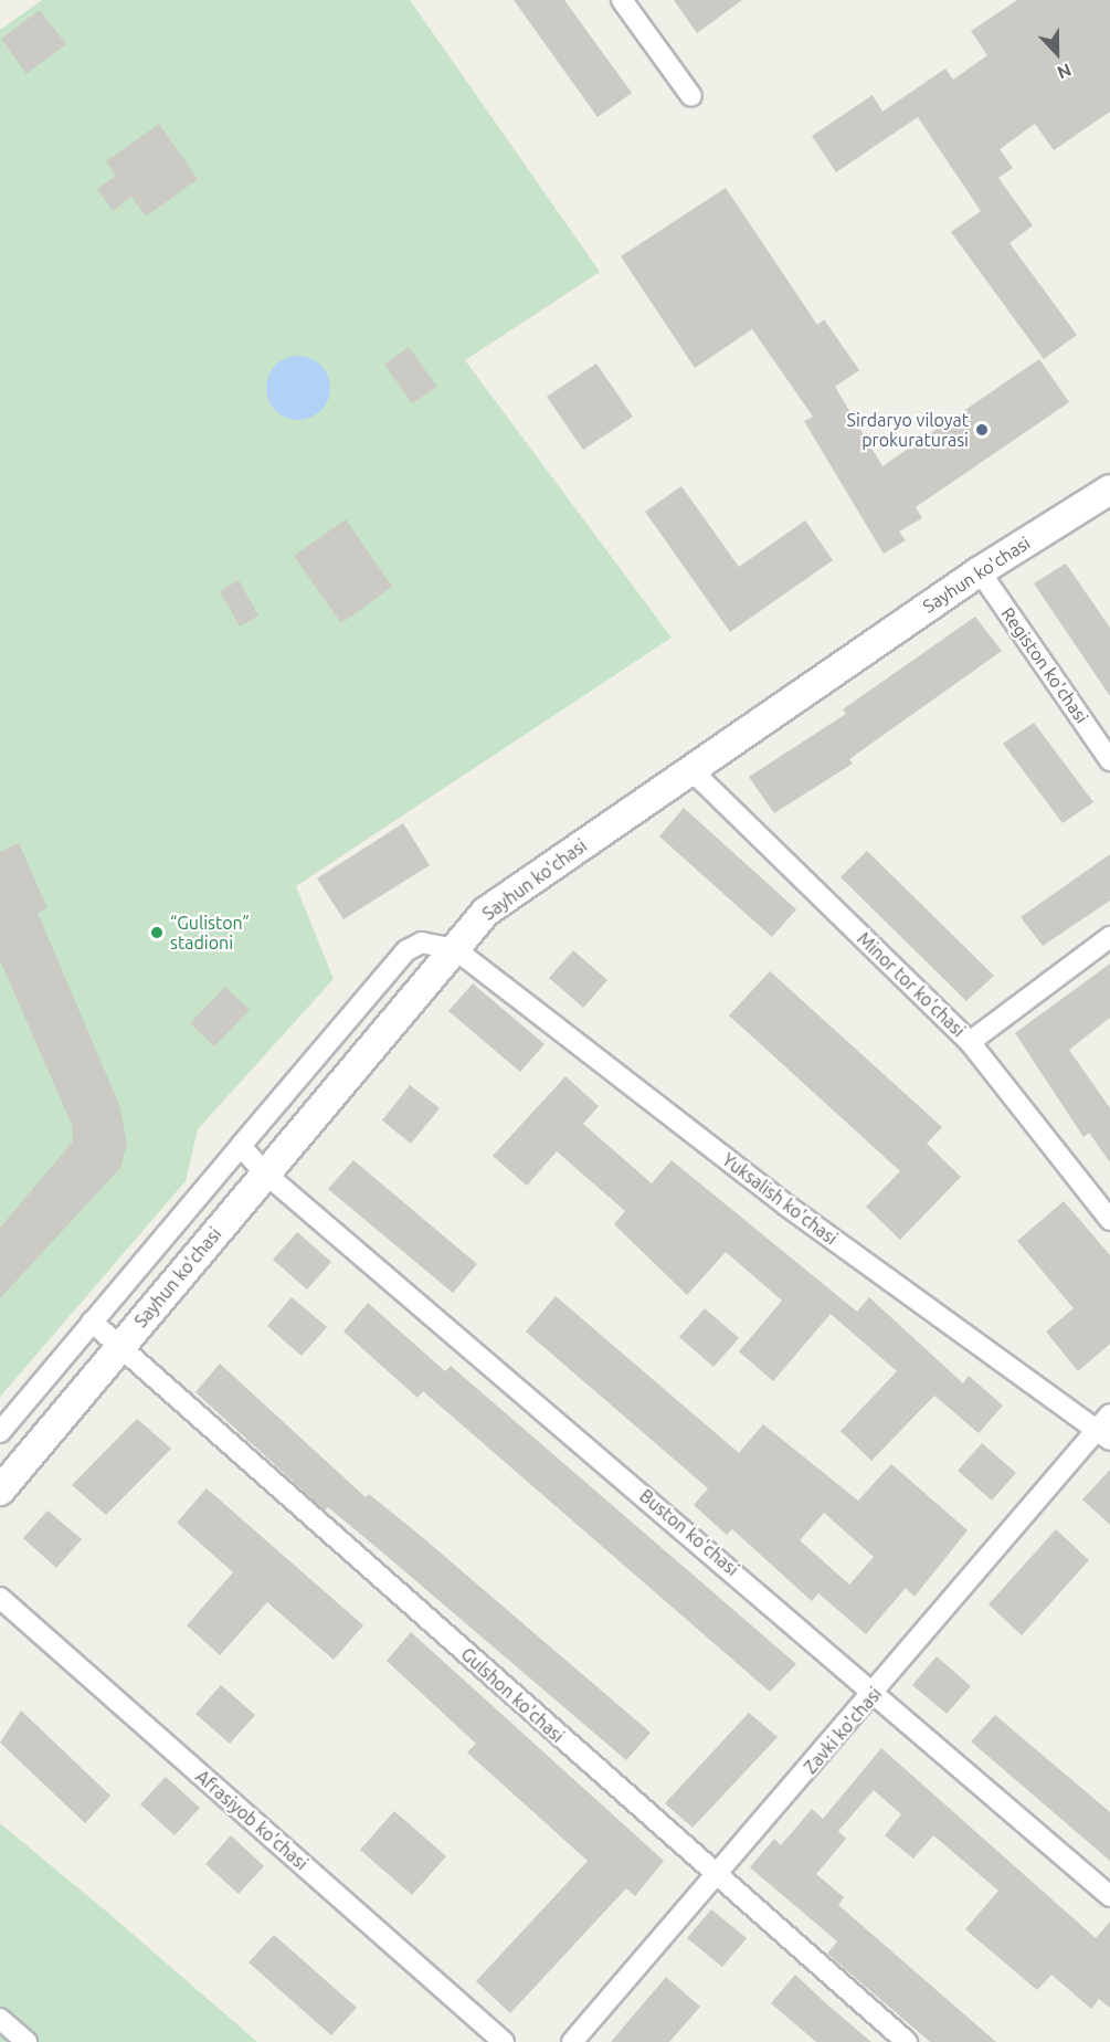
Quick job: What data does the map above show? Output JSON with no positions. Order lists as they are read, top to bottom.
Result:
{
  "streets": {
    "street": [
      "Sayhun ko'chasi",
      "Registon ko'chasi",
      "Minor tor ko'chasi",
      "Yuksalish ko'chasi",
      "Buston ko'chasi",
      "Gulshon ko'chasi",
      "Zavki ko'chasi",
      "Afrasiyob ko'chasi"
    ]
  },
  "crossings": [
    ["Sayhun ko'chasi", "Registon ko'chasi"],
    ["Sayhun ko'chasi", "Minor tor ko'chasi"],
    ["Sayhun ko'chasi", "Yuksalish ko'chasi"],
    ["Sayhun ko'chasi", "Buston ko'chasi"],
    ["Sayhun ko'chasi", "Gulshon ko'chasi"],
    ["Yuksalish ko'chasi", "Zavki ko'chasi"],
    ["Buston ko'chasi", "Zavki ko'chasi"],
    ["Gulshon ko'chasi", "Zavki ko'chasi"]
  ],
  "places": ["Sirdaryo viloyat prokuraturasi", "“Guliston” stadioni"],
  "north": "bottom"
}
